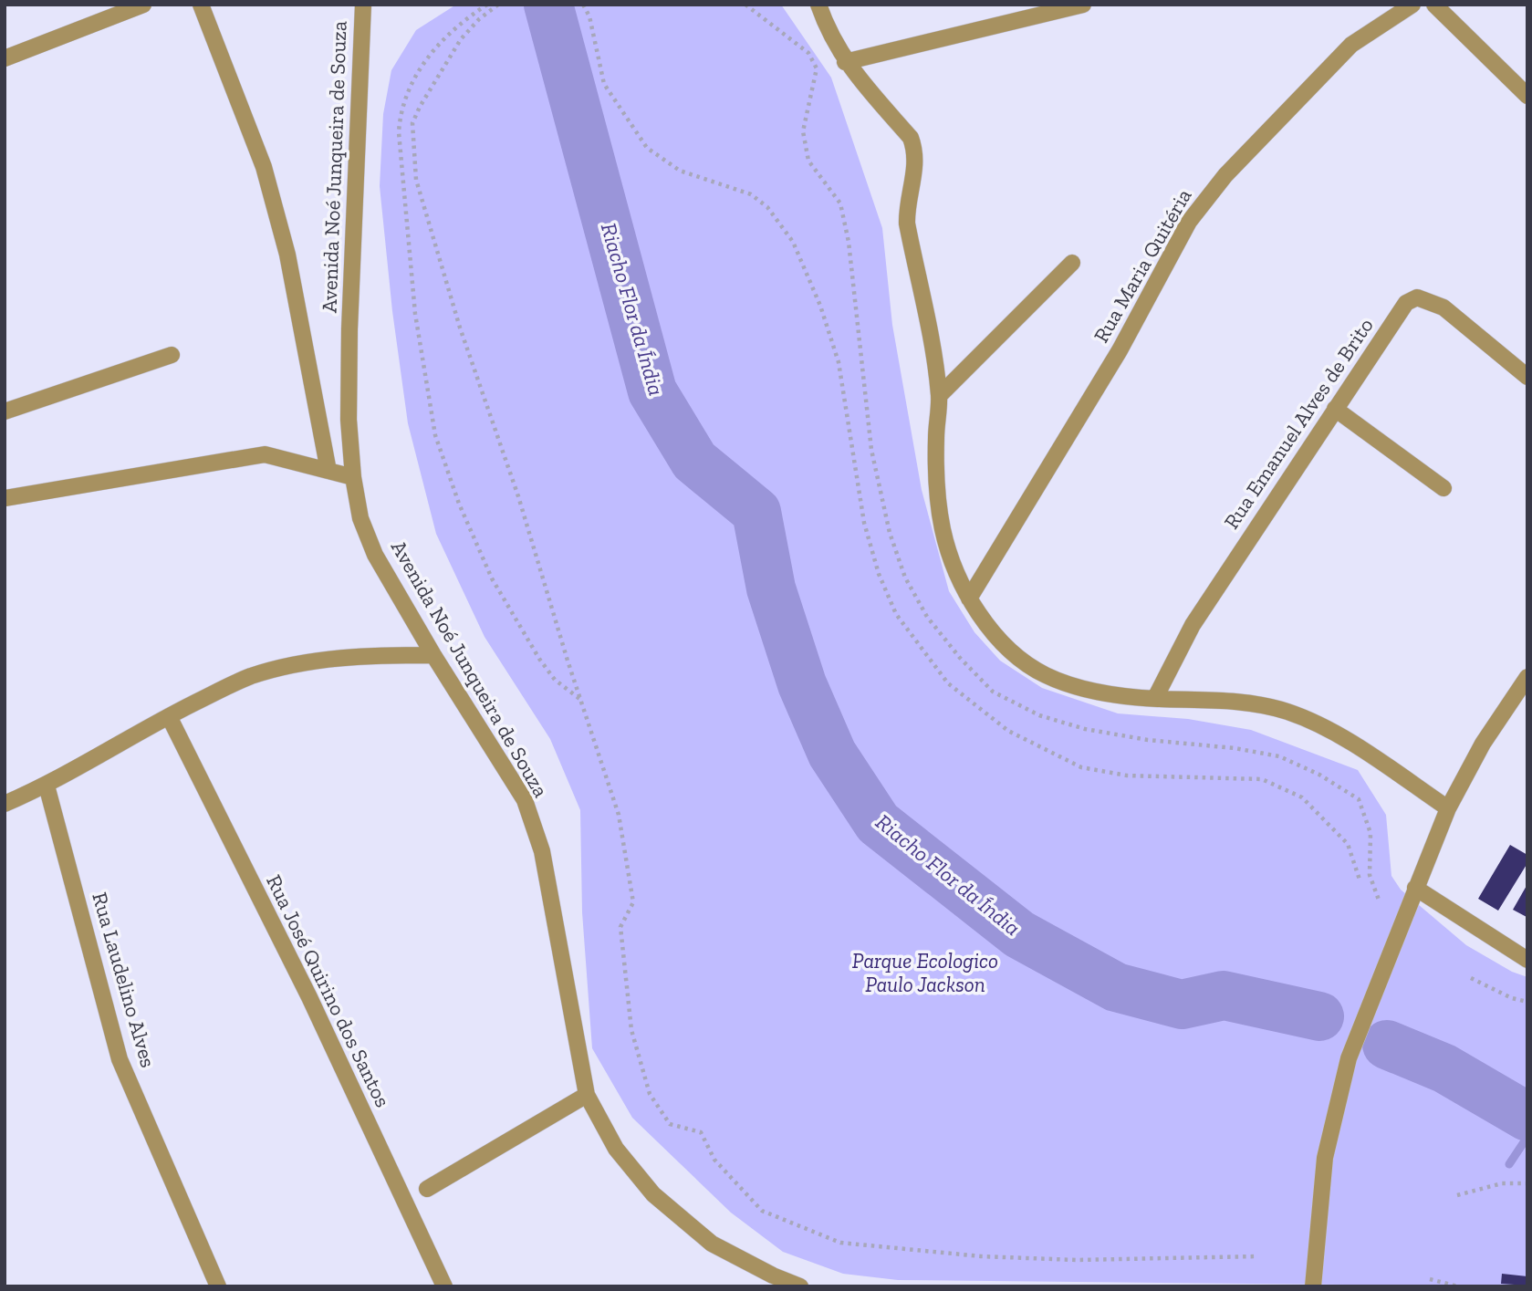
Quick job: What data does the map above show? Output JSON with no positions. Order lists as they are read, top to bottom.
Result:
{
  "streets": {
    "street": [
      "Avenida Noé Junqueira de Souza",
      "Rua Maria Quitéria",
      "Rua Emanuel Alves de Brito",
      "Rua Laudelino Alves",
      "Rua José Quirino dos Santos"
    ]
  },
  "water": ["Riacho Flor da Índia"],
  "parks": ["Parque Ecologico Paulo Jackson"]
}
